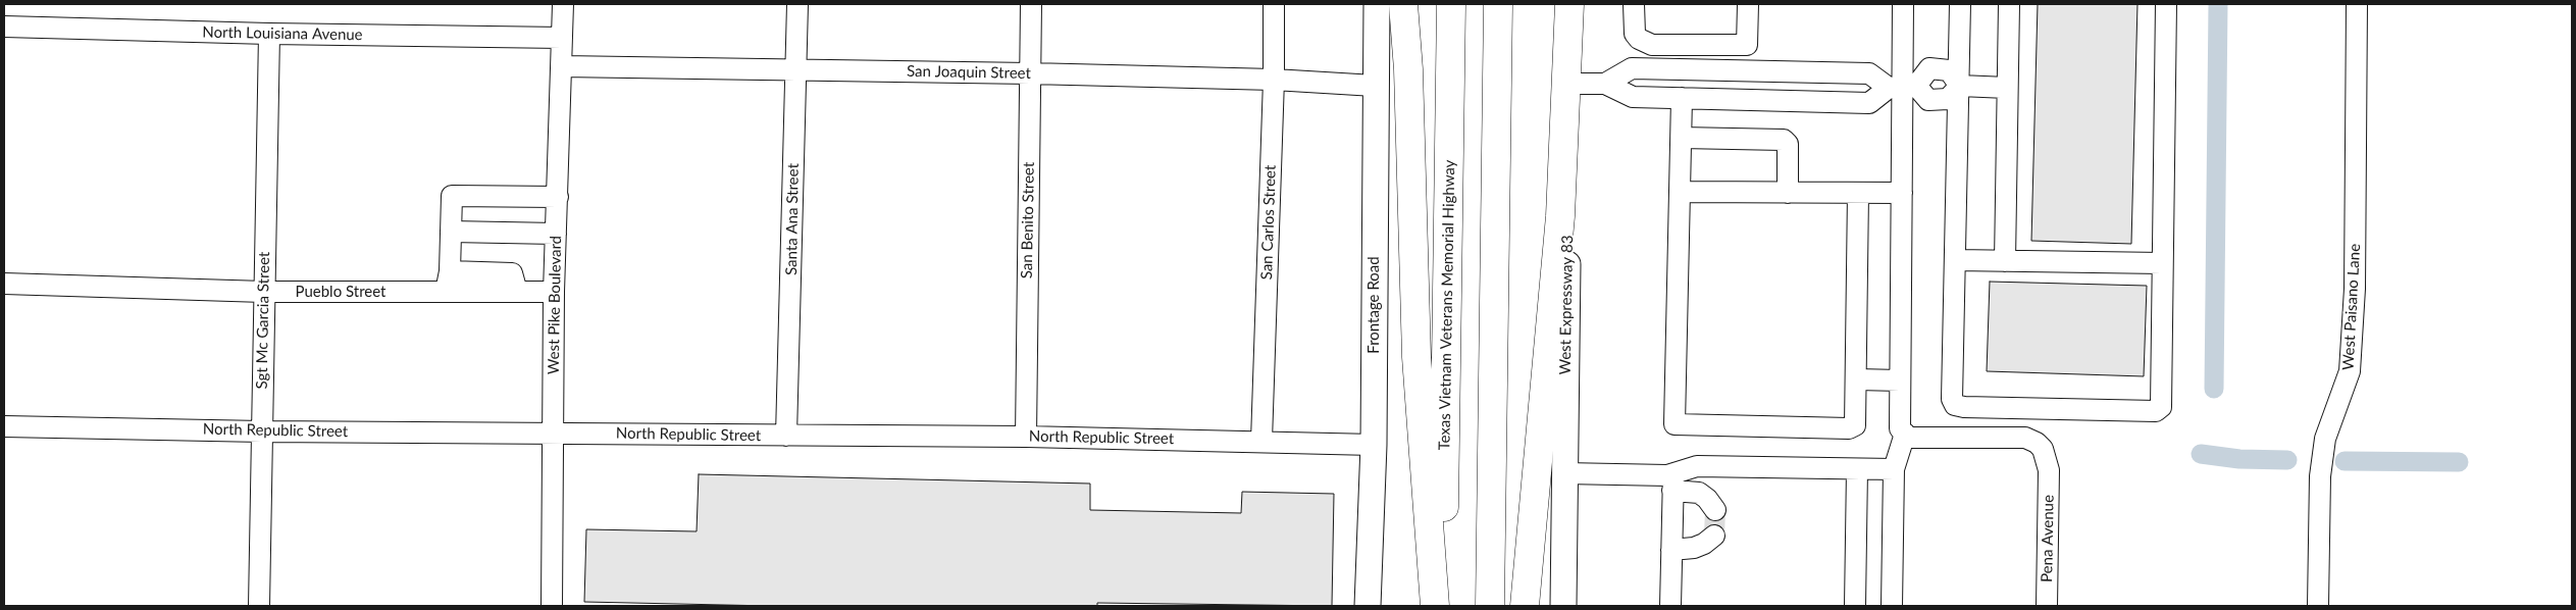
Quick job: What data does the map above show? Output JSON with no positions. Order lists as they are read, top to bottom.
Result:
{
  "streets": {
    "highway": ["Texas Vietnam Veterans Memorial Highway"],
    "main road": ["Frontage Road", "West Expressway 83"],
    "street": [
      "North Louisiana Avenue",
      "San Joaquin Street",
      "Santa Ana Street",
      "San Benito Street",
      "San Carlos Street",
      "Pueblo Street",
      "West Pike Boulevard",
      "West Paisano Lane",
      "Sgt Mc Garcia Street",
      "North Republic Street",
      "Pena Avenue"
    ]
  },
  "crossings": [
    ["North Louisiana Avenue", "West Pike Boulevard"],
    ["North Louisiana Avenue", "Sgt Mc Garcia Street"],
    ["San Joaquin Street", "Santa Ana Street"],
    ["San Joaquin Street", "San Benito Street"],
    ["San Joaquin Street", "San Carlos Street"],
    ["San Joaquin Street", "West Pike Boulevard"],
    ["San Joaquin Street", "Frontage Road"],
    ["Santa Ana Street", "North Republic Street"],
    ["San Benito Street", "North Republic Street"],
    ["San Carlos Street", "North Republic Street"],
    ["Pueblo Street", "West Pike Boulevard"],
    ["Pueblo Street", "Sgt Mc Garcia Street"],
    ["West Pike Boulevard", "North Republic Street"],
    ["Frontage Road", "North Republic Street"],
    ["Sgt Mc Garcia Street", "North Republic Street"]
  ]
}
